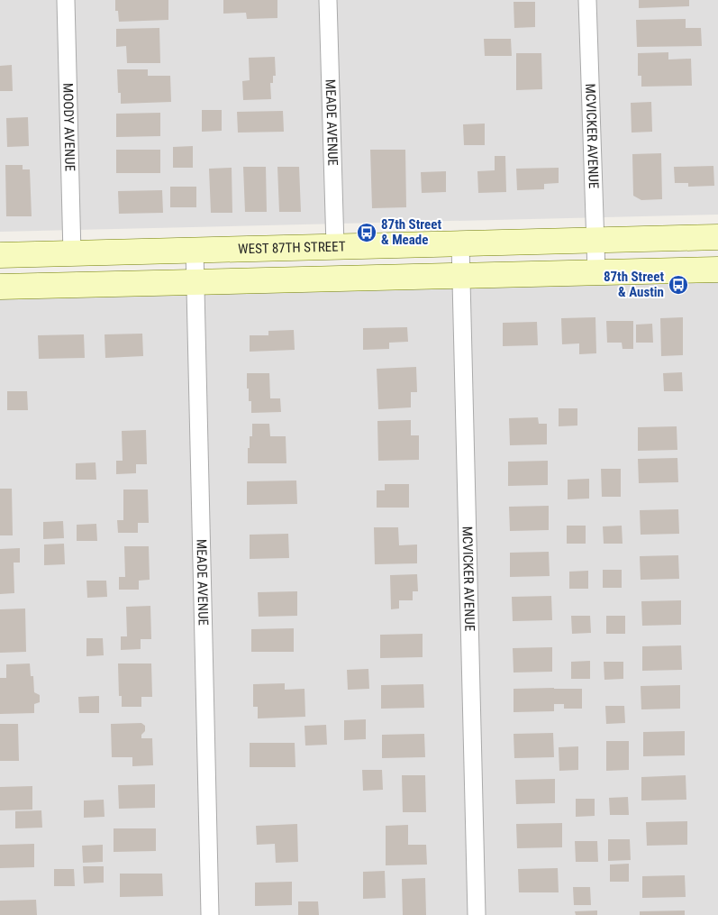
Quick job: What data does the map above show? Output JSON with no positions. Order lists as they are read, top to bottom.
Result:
{
  "streets": {
    "main road": ["WEST 87TH STREET"],
    "street": ["MEADE AVENUE", "MOODY AVENUE", "MCVICKER AVENUE"]
  },
  "crossings": [
    ["MEADE AVENUE", "WEST 87TH STREET"],
    ["MOODY AVENUE", "WEST 87TH STREET"],
    ["MCVICKER AVENUE", "WEST 87TH STREET"]
  ],
  "places": {
    "bus stop": ["87th Street & Meade", "87th Street & Austin"]
  }
}
